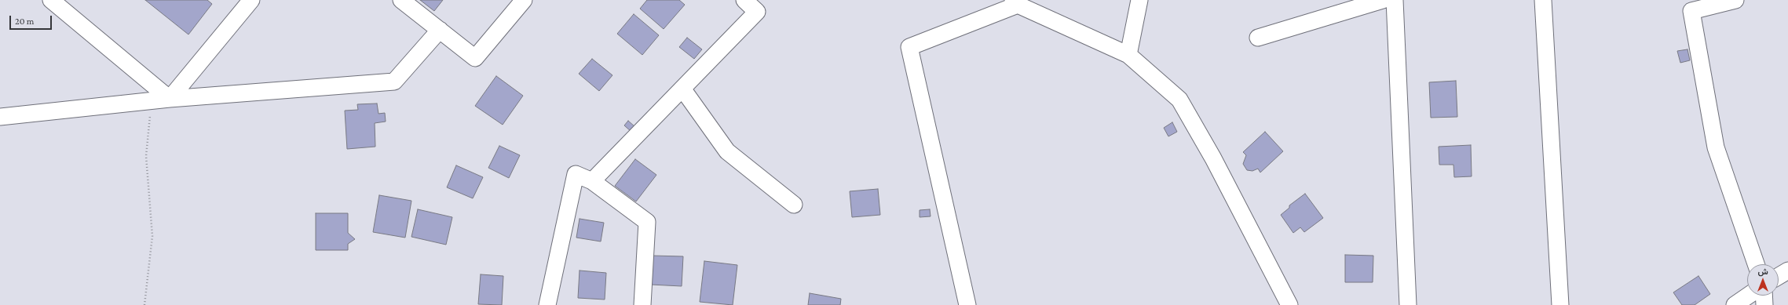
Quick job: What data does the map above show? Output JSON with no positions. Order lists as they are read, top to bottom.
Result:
{
  "scale_bar": "20 m",
  "north": "top"
}
